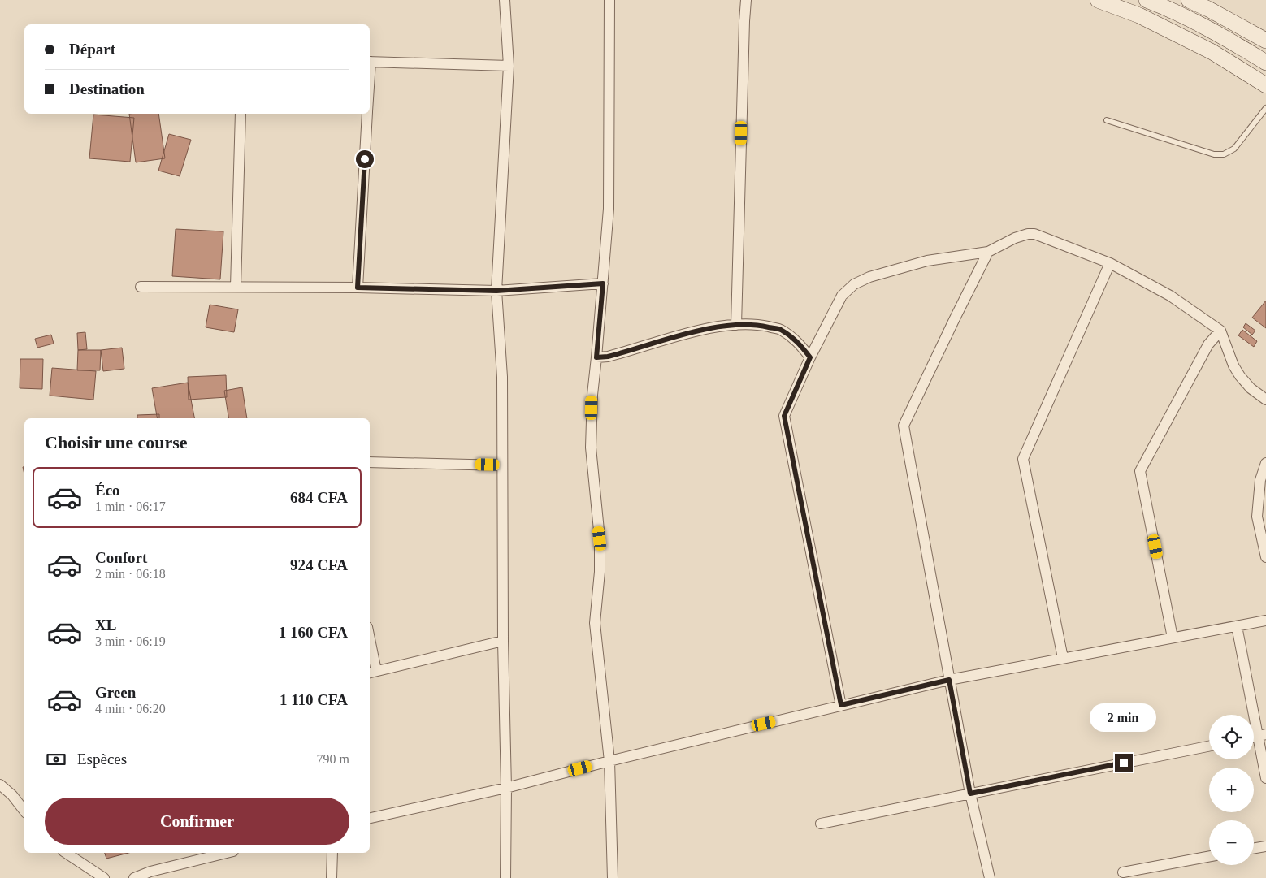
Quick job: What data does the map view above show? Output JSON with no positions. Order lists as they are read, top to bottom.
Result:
{
  "page": {
    "banner": ["Départ", "Destination"],
    "heading": "Choisir une course",
    "list": [
      {
        "name": "Éco",
        "note": "1 min · 06:17",
        "value": "684 CFA"
      },
      {
        "name": "Confort",
        "note": "2 min · 06:18",
        "value": "924 CFA"
      },
      {
        "name": "XL",
        "note": "3 min · 06:19",
        "value": "1 160 CFA"
      },
      {
        "name": "Green",
        "note": "4 min · 06:20",
        "value": "1 110 CFA"
      }
    ],
    "bubble": "2 min",
    "map_buttons": ["+", "−"],
    "pay": ["Espèces", "790 m"],
    "buttons": "Confirmer"
  }
}
